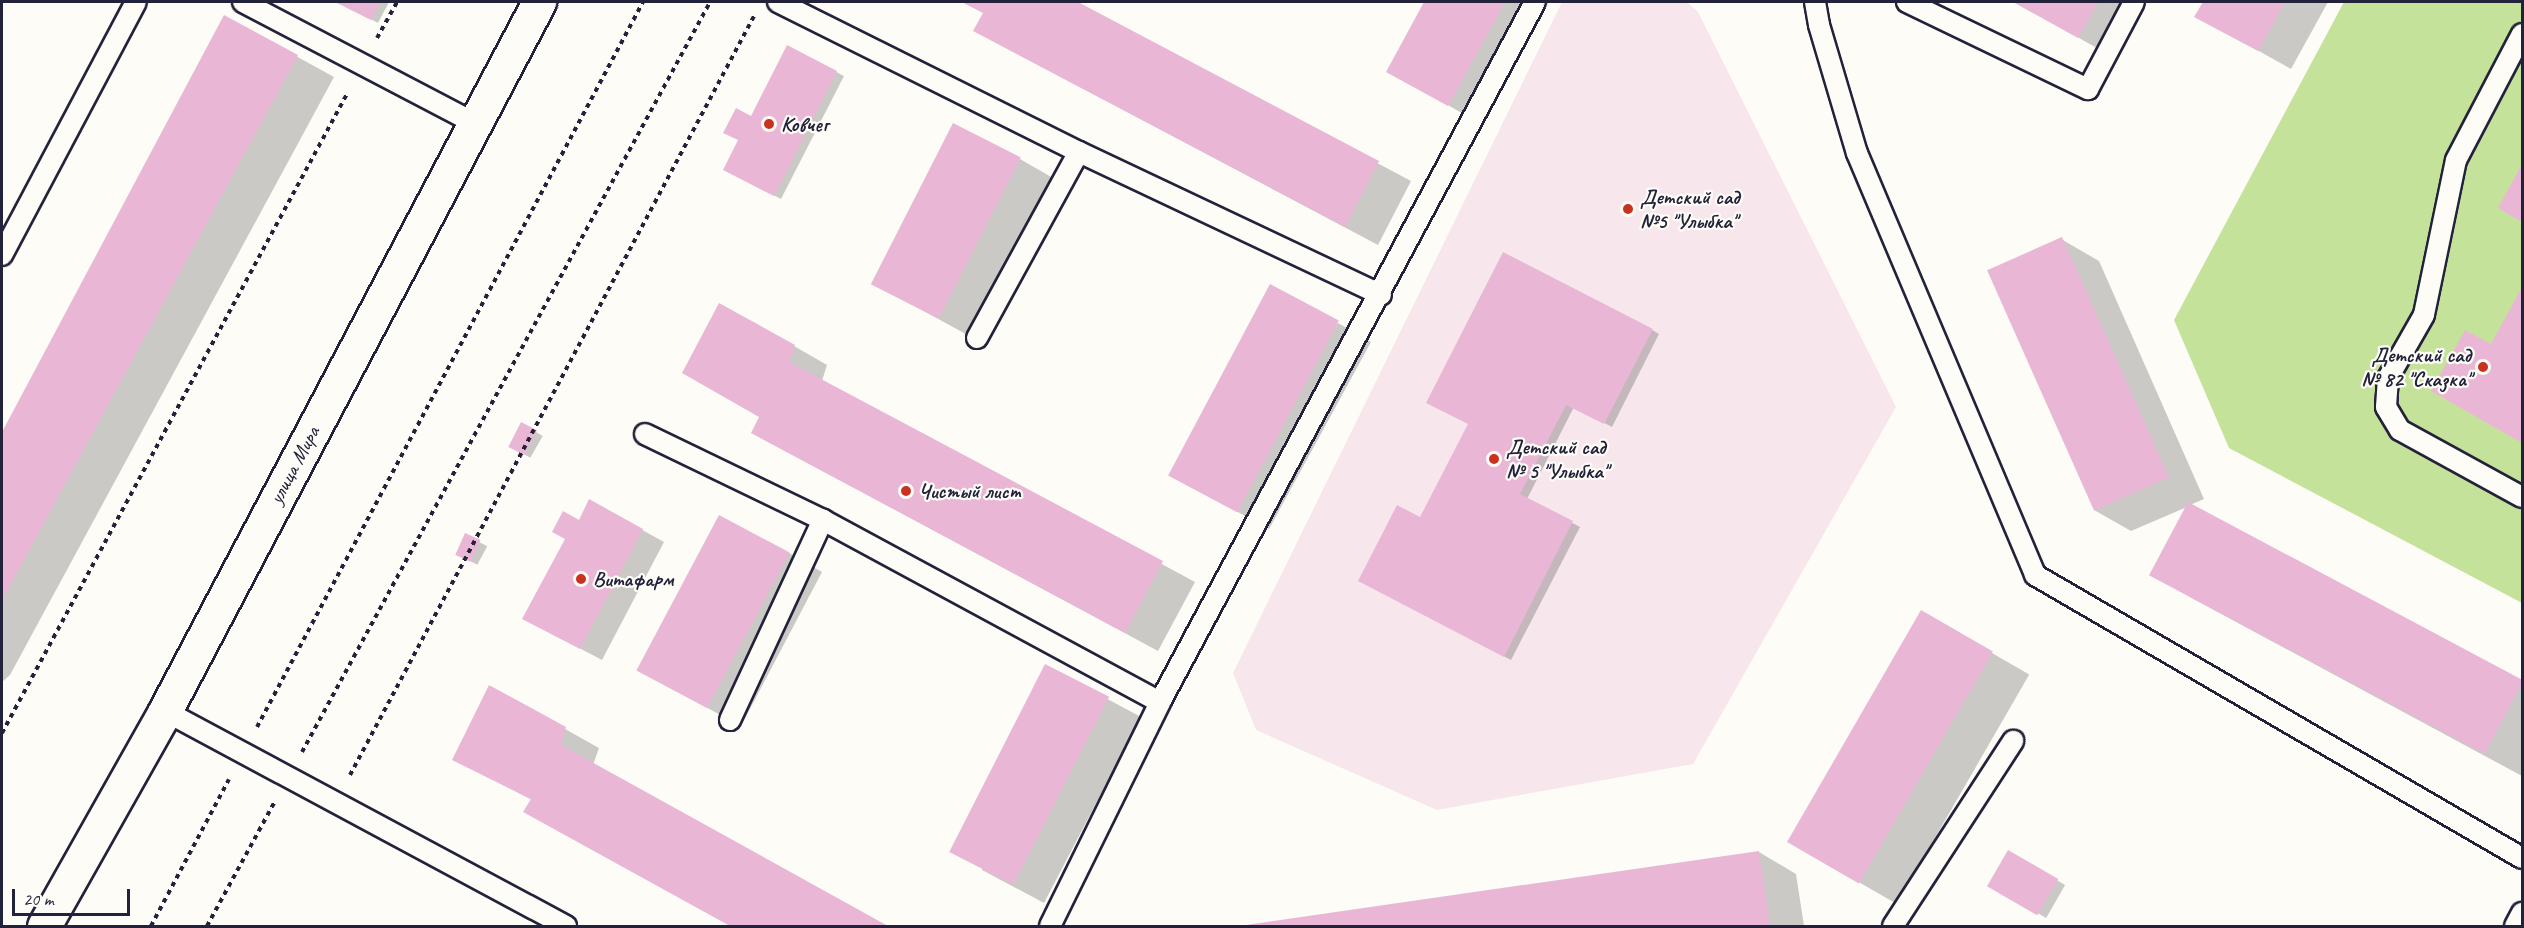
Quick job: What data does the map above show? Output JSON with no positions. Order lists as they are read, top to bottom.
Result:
{
  "streets": {
    "street": ["улица Мира"]
  },
  "places": [
    "Ковчег",
    "Детский сад №5 \"Улыбка\"",
    "Детский сад № 82 \"Сказка\"",
    "Детский сад № 5 \"Улыбка\"",
    "Чистый лист",
    "Витафарм"
  ],
  "scale_bar": "20 m"
}
